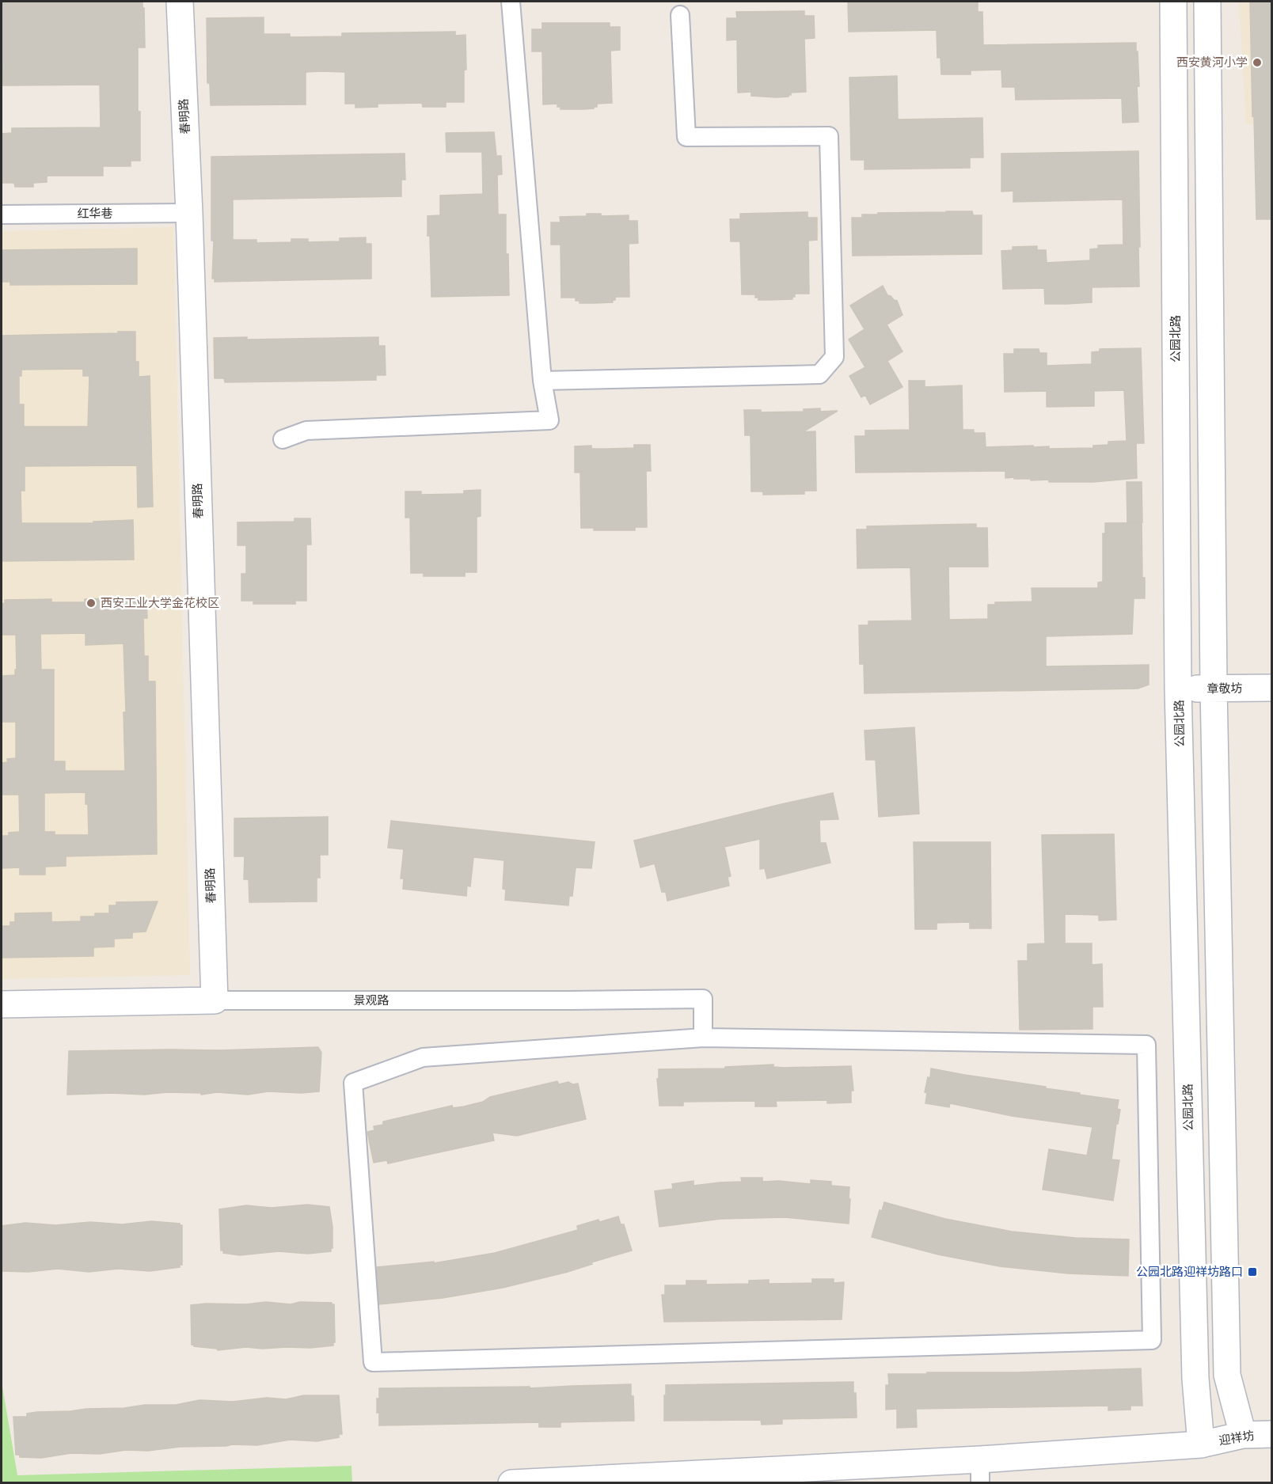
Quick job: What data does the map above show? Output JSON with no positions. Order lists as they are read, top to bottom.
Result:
{
  "streets": {
    "main road": [
      "春明路",
      "公园北路",
      "章敬坊",
      "景观路",
      "迎祥坊"
    ],
    "street": ["红华巷"]
  },
  "crossings": [
    ["春明路", "红华巷"],
    ["春明路", "景观路"],
    ["公园北路", "章敬坊"],
    ["公园北路", "迎祥坊"]
  ],
  "places": {
    "other": ["西安黄河小学", "西安工业大学金花校区"],
    "transit": ["公园北路迎祥坊路口"]
  }
}
